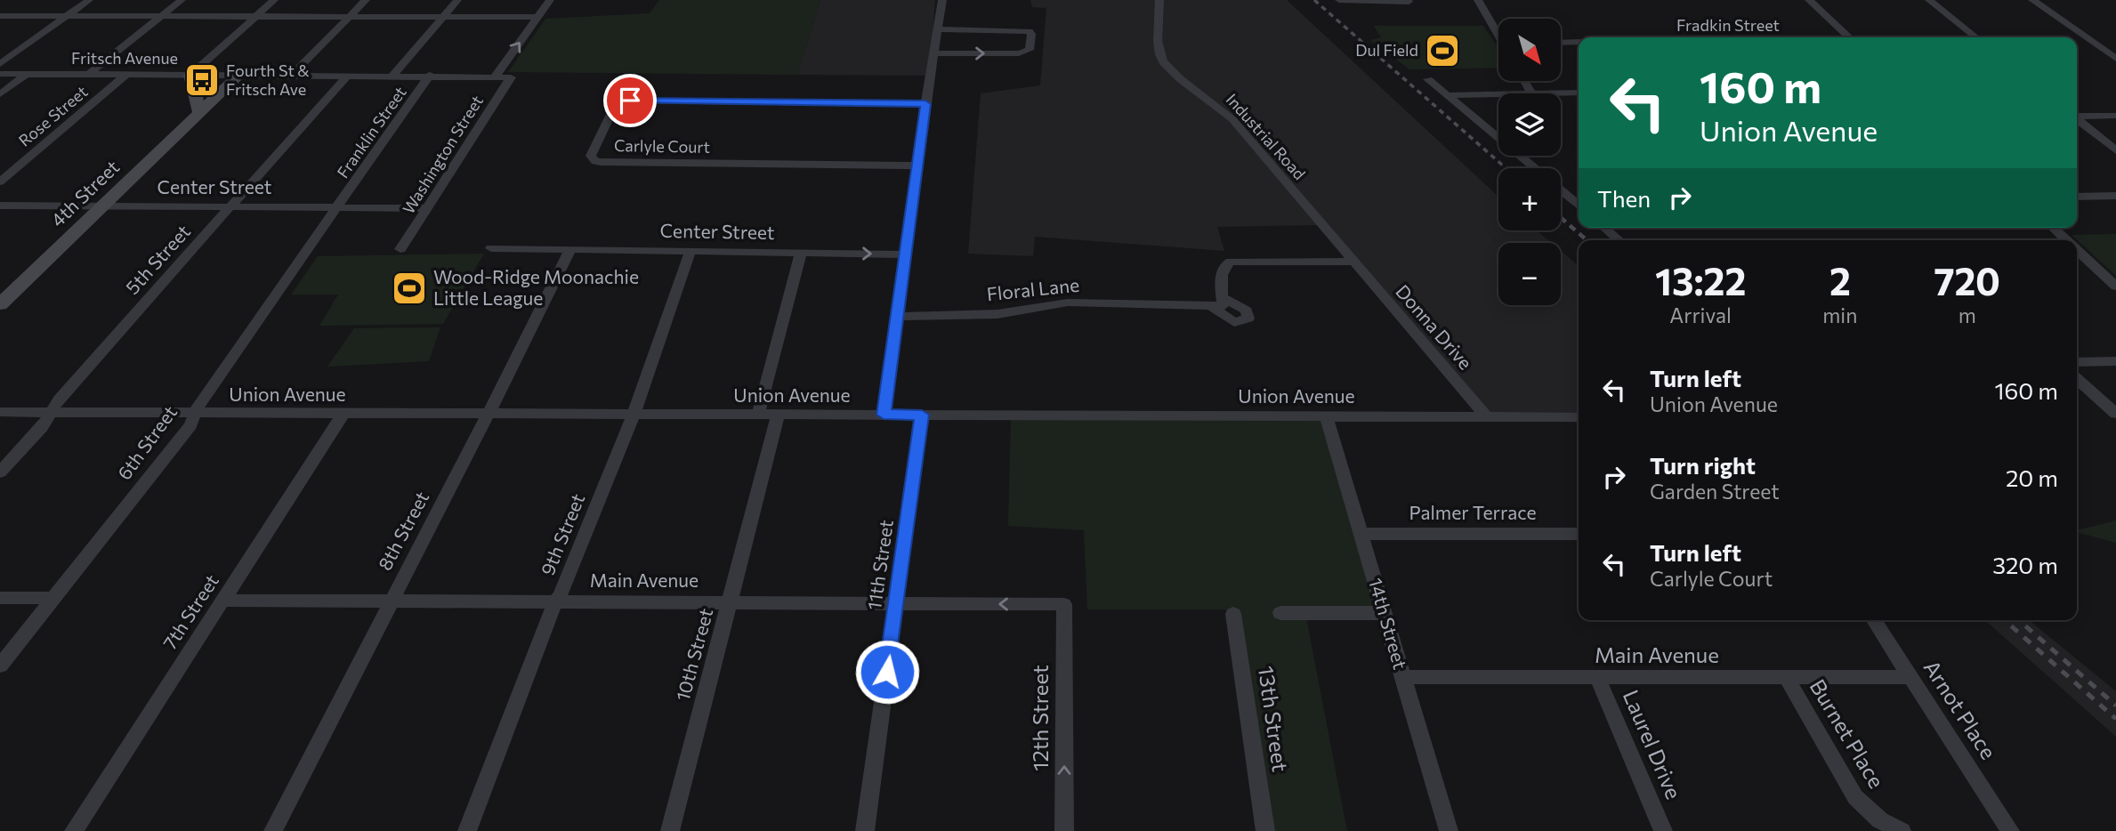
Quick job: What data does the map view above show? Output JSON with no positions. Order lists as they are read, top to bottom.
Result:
{
  "streets": {
    "street": [
      "Fritsch Avenue",
      "Rose Street",
      "Franklin Street",
      "Industrial Road",
      "Carlyle Court",
      "Washington Street",
      "Center Street",
      "4th Street",
      "5th Street",
      "Floral Lane",
      "Donna Drive",
      "Union Avenue",
      "6th Street",
      "Palmer Terrace",
      "8th Street",
      "9th Street",
      "11th Street",
      "Main Avenue",
      "7th Street",
      "14th Street",
      "10th Street",
      "Arnot Place",
      "12th Street",
      "13th Street",
      "Burnet Place",
      "Laurel Drive"
    ]
  },
  "crossings": [
    ["Fritsch Avenue", "Rose Street"],
    ["Fritsch Avenue", "Franklin Street"],
    ["Fritsch Avenue", "Washington Street"],
    ["Fritsch Avenue", "4th Street"],
    ["Fritsch Avenue", "5th Street"],
    ["Franklin Street", "Center Street"],
    ["Franklin Street", "6th Street"],
    ["Industrial Road", "Donna Drive"],
    ["Washington Street", "Center Street"],
    ["Center Street", "4th Street"],
    ["Center Street", "5th Street"],
    ["Center Street", "6th Street"],
    ["Center Street", "8th Street"],
    ["Center Street", "9th Street"],
    ["5th Street", "Union Avenue"],
    ["Donna Drive", "Union Avenue"],
    ["Union Avenue", "6th Street"],
    ["Union Avenue", "8th Street"],
    ["Union Avenue", "9th Street"],
    ["Union Avenue", "11th Street"],
    ["Union Avenue", "7th Street"],
    ["Union Avenue", "14th Street"],
    ["Union Avenue", "10th Street"],
    ["Palmer Terrace", "14th Street"],
    ["8th Street", "Main Avenue"],
    ["9th Street", "Main Avenue"],
    ["11th Street", "Main Avenue"],
    ["Main Avenue", "7th Street"],
    ["Main Avenue", "14th Street"],
    ["Main Avenue", "10th Street"],
    ["Main Avenue", "Arnot Place"],
    ["Main Avenue", "12th Street"],
    ["Main Avenue", "Burnet Place"],
    ["Main Avenue", "Laurel Drive"]
  ],
  "one_way": ["12th Street"],
  "places": {
    "sports": ["Dul Field", "Wood-Ridge Moonachie Little League"],
    "bus stop": ["Fourth St & Fritsch Ave"]
  },
  "north": "bottom right",
  "page": {
    "map_buttons": ["+", "−"],
    "turn": ["160 m", "Union Avenue"],
    "then": "Then",
    "eta": [
      "13:22",
      "Arrival",
      "2",
      "min",
      "720",
      "m"
    ],
    "list": [
      {
        "name": "Turn left",
        "note": "Union Avenue",
        "value": "160 m"
      },
      {
        "name": "Turn right",
        "note": "Garden Street",
        "value": "20 m"
      },
      {
        "name": "Turn left",
        "note": "Carlyle Court",
        "value": "320 m"
      }
    ]
  }
}
